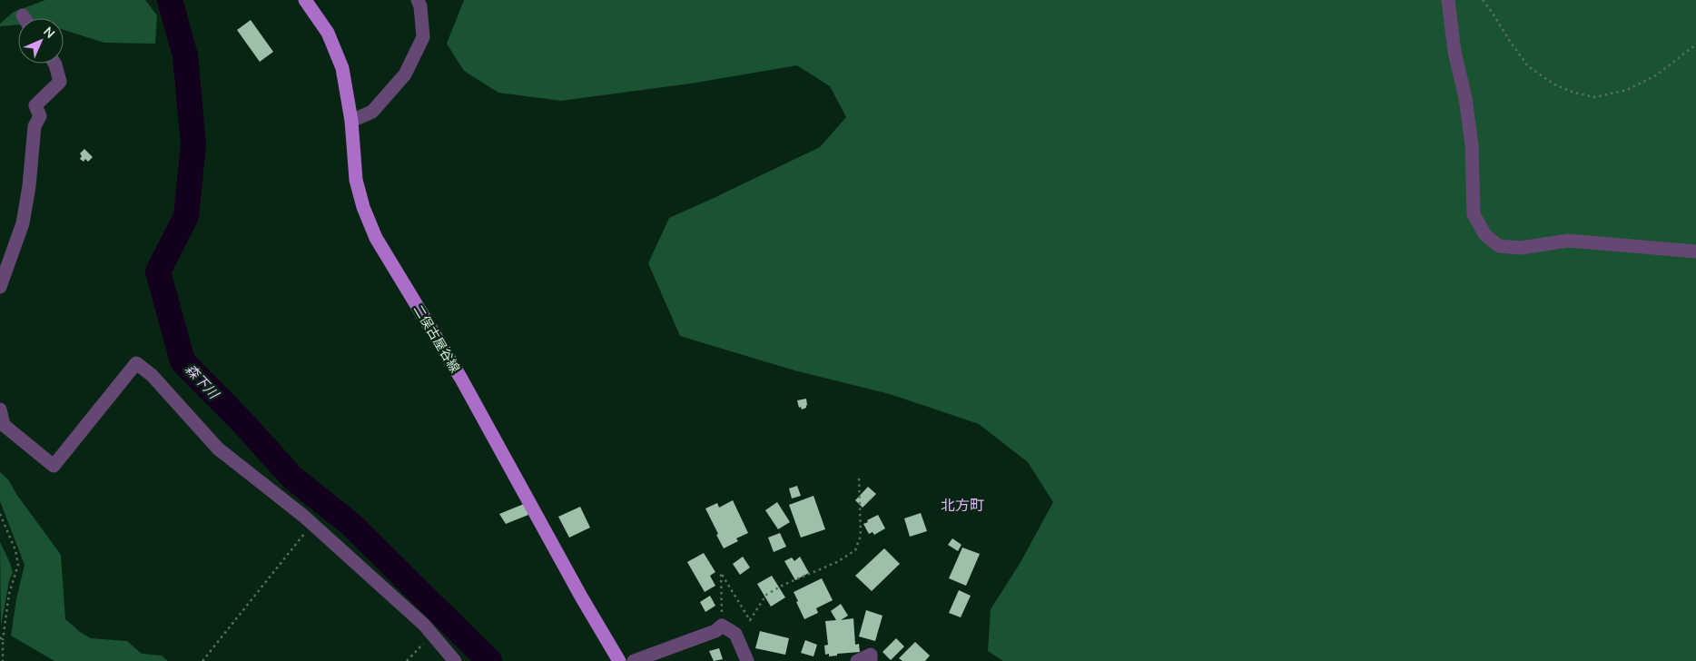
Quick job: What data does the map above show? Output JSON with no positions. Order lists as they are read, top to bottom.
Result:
{
  "streets": {
    "main road": ["二俣古屋谷線"]
  },
  "districts": ["北方町"],
  "water": ["森下川"],
  "north": "top right"
}
